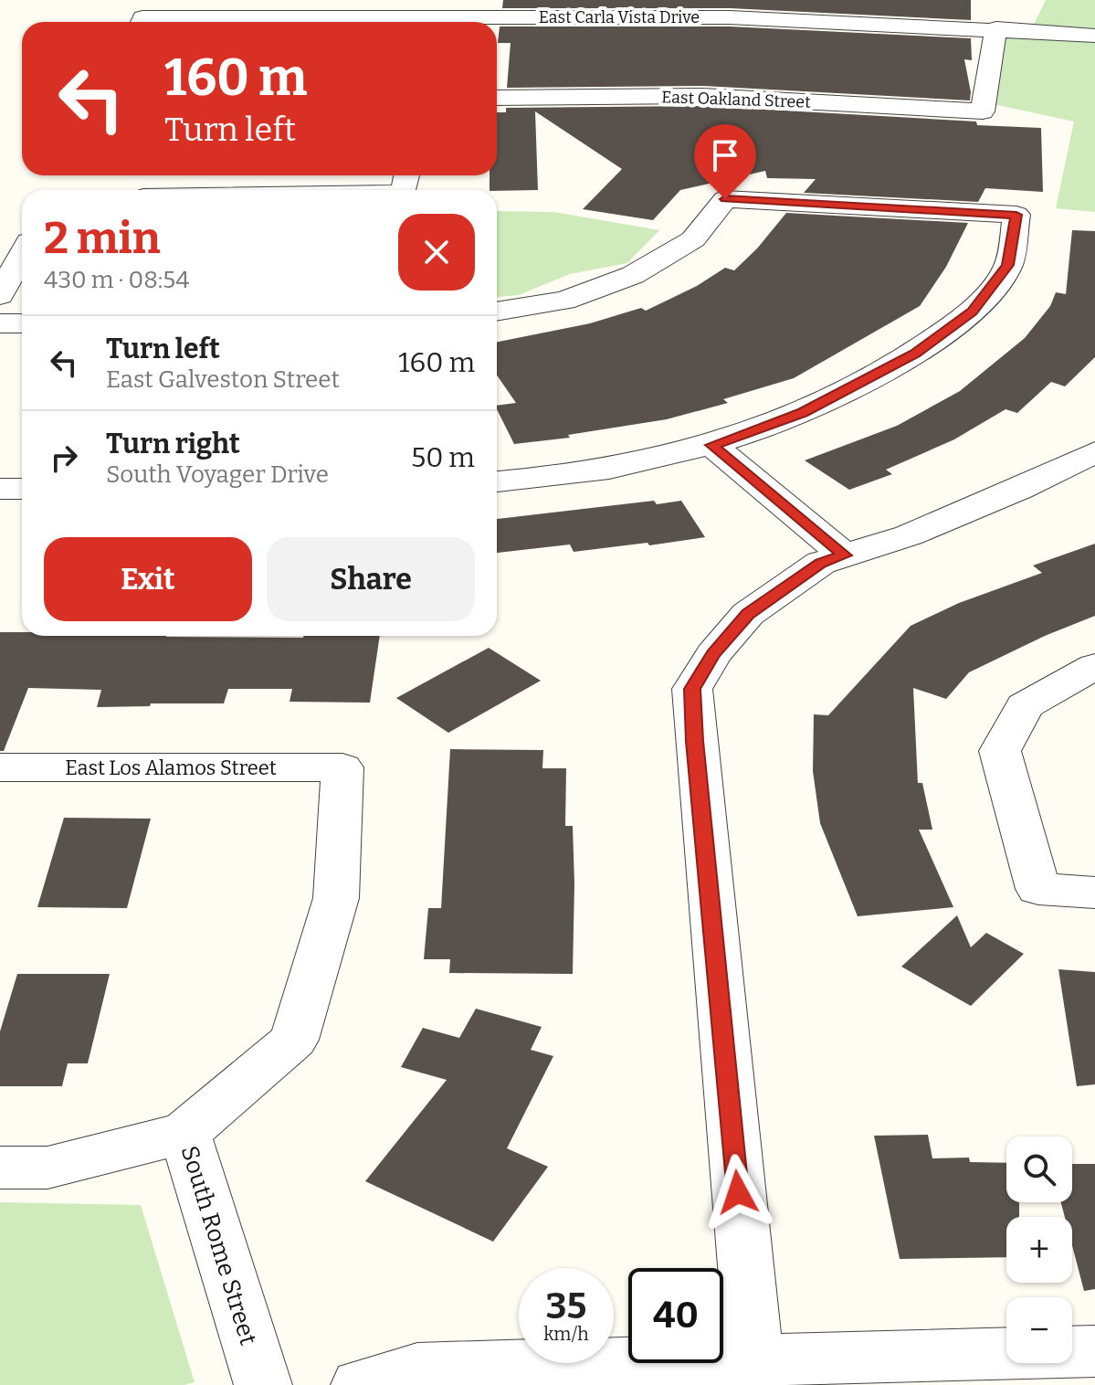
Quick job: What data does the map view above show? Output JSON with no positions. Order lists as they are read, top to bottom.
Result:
{
  "streets": {
    "street": [
      "East Carla Vista Drive",
      "East Oakland Street",
      "East Los Alamos Street",
      "South Rome Street"
    ]
  },
  "crossings": [
    ["East Carla Vista Drive", "East Oakland Street"],
    ["East Los Alamos Street", "South Rome Street"]
  ],
  "page": {
    "turn": ["160 m", "Turn left"],
    "heading": ["2 min", "430 m · 08:54"],
    "list": [
      {
        "name": "Turn left",
        "note": "East Galveston Street",
        "value": "160 m"
      },
      {
        "name": "Turn right",
        "note": "South Voyager Drive",
        "value": "50 m"
      }
    ],
    "buttons": ["Exit", "Share"],
    "map_buttons": ["+", "−"],
    "speed": "35 km/h",
    "limit": "40"
  }
}
